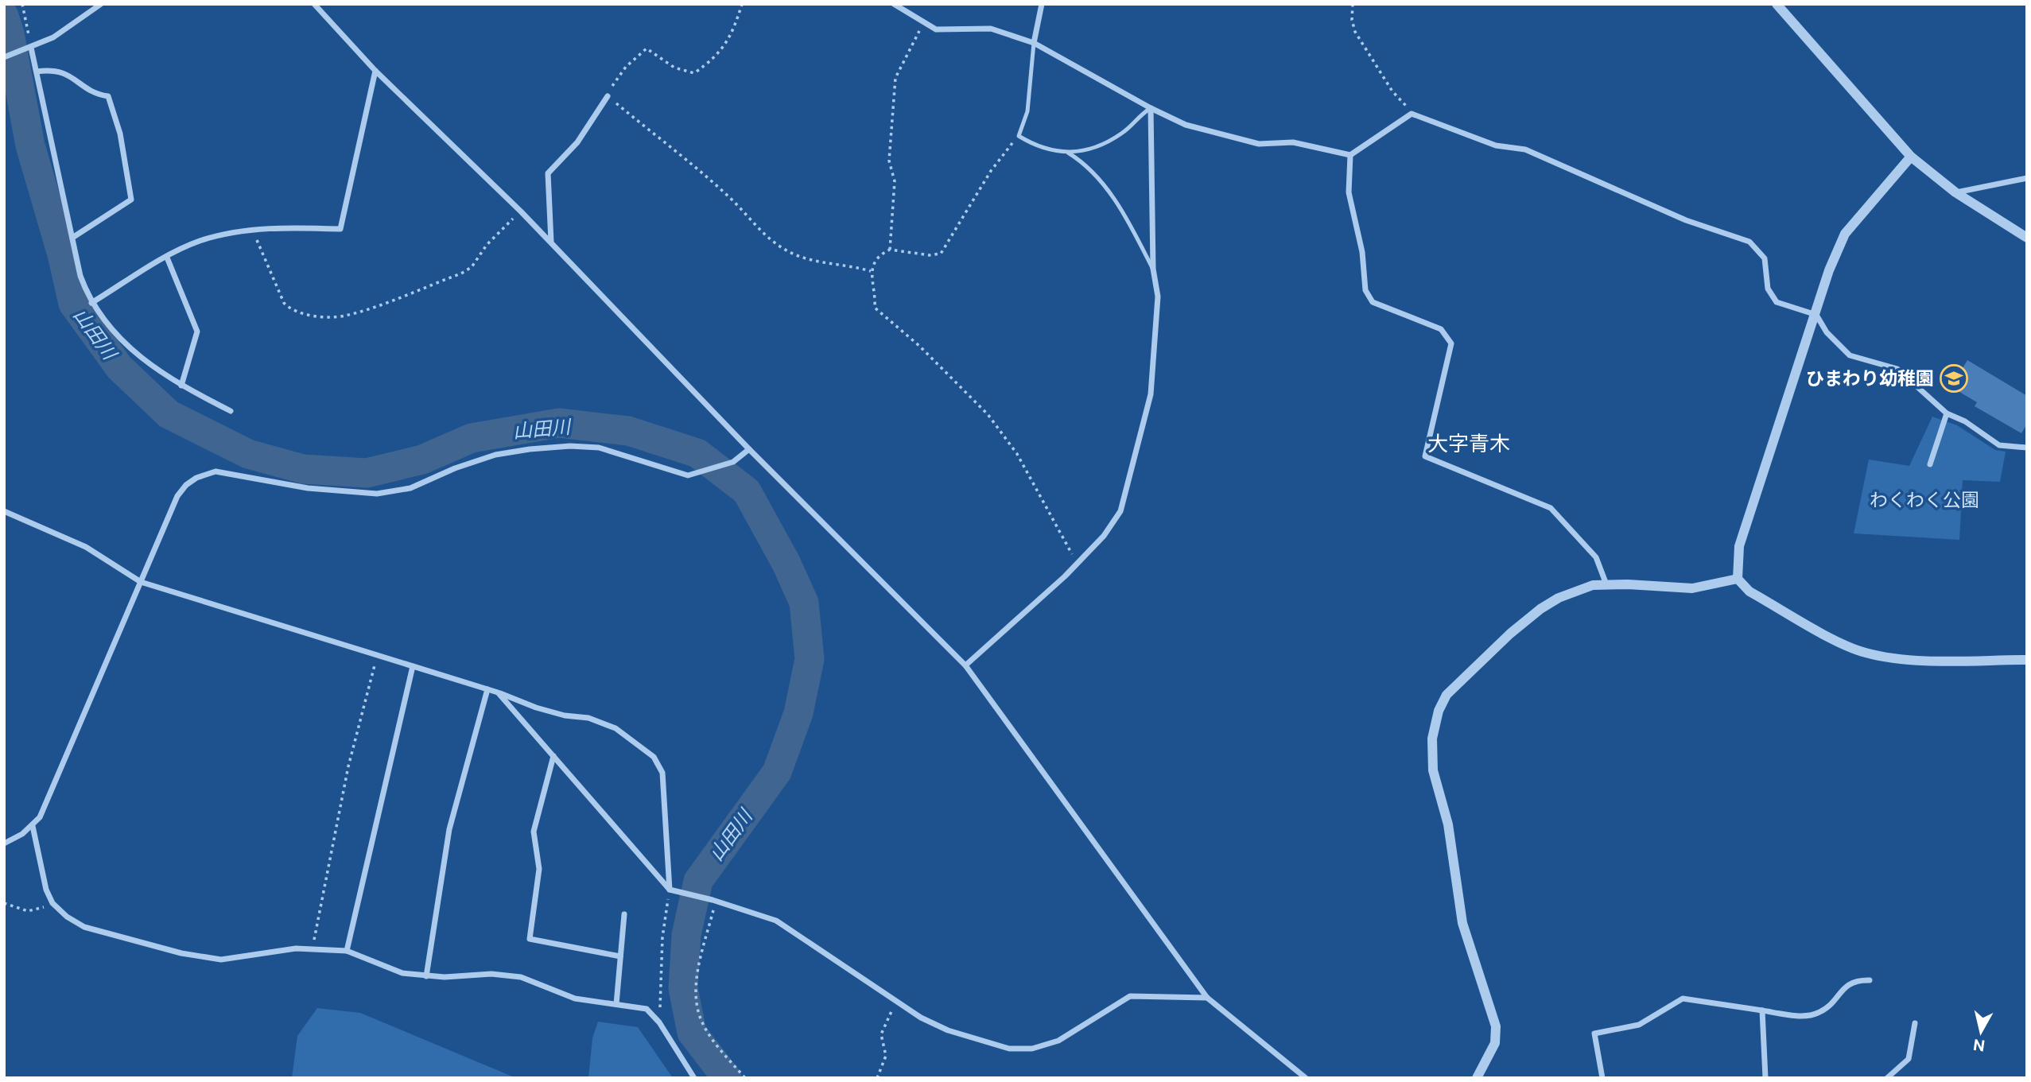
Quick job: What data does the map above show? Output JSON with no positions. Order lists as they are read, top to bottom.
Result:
{
  "districts": ["大字青木"],
  "water": ["山田川"],
  "parks": ["わくわく公園"],
  "places": {
    "school or university": ["ひまわり幼稚園"]
  },
  "north": "bottom"
}
